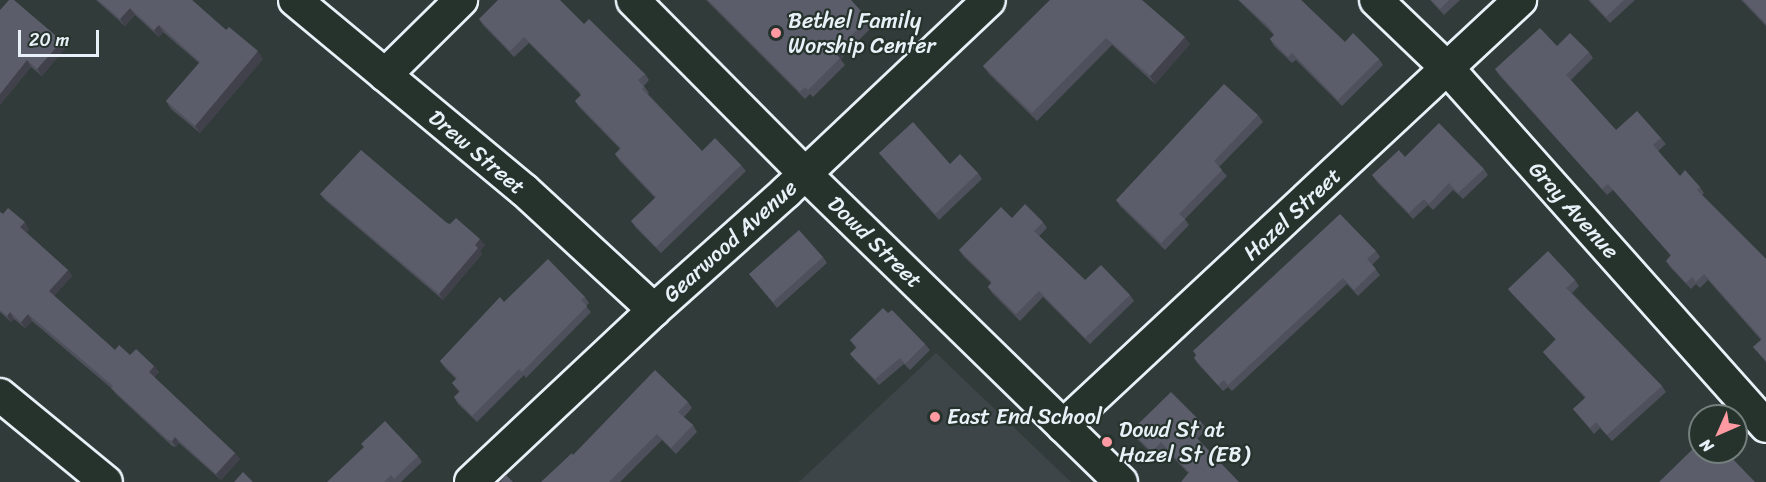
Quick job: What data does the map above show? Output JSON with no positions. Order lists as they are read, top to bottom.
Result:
{
  "streets": {
    "street": [
      "Drew Street",
      "Gray Avenue",
      "Hazel Street",
      "Gearwood Avenue",
      "Dowd Street"
    ]
  },
  "crossings": [
    ["Drew Street", "Gearwood Avenue"],
    ["Gray Avenue", "Hazel Street"],
    ["Hazel Street", "Dowd Street"],
    ["Gearwood Avenue", "Dowd Street"]
  ],
  "places": ["Bethel Family Worship Center", "East End School", "Dowd St at Hazel St (EB)"],
  "scale_bar": "20 m",
  "north": "bottom left"
}
